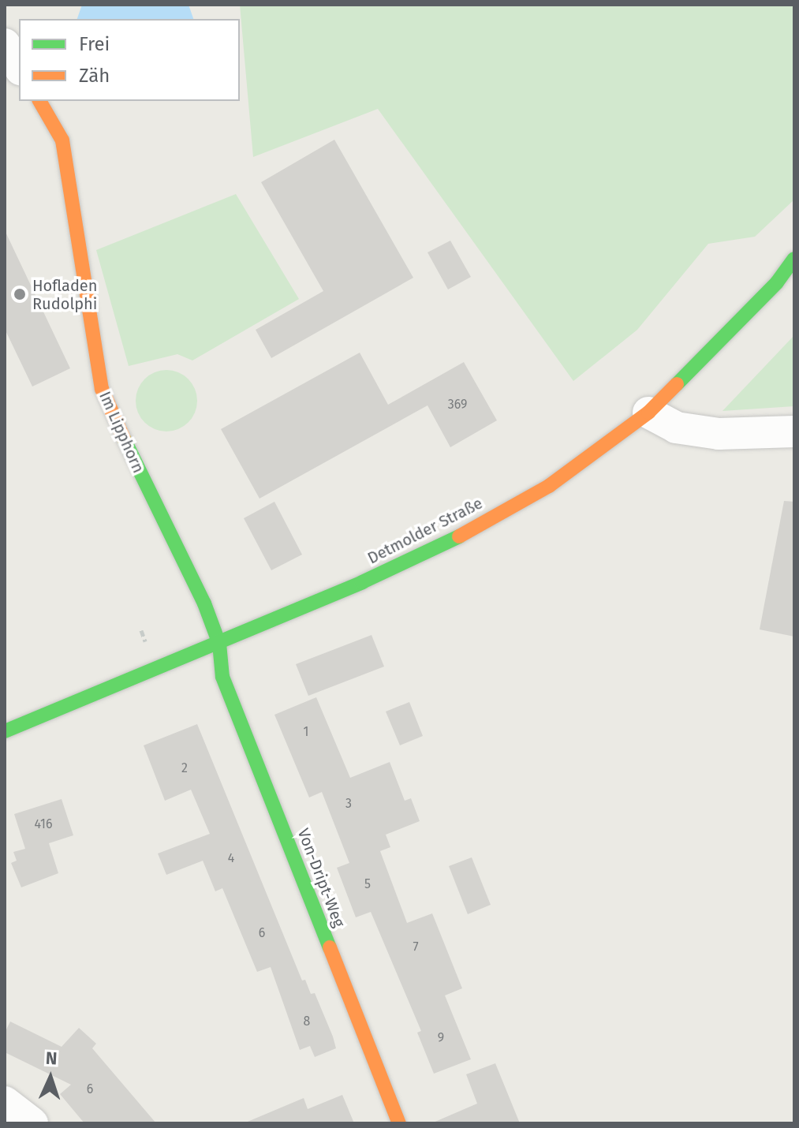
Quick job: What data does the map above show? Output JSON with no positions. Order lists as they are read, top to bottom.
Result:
{
  "streets": {
    "street": ["Im Lipphorn", "Detmolder Straße", "Von-Dript-Weg"]
  },
  "crossings": [
    ["Im Lipphorn", "Detmolder Straße"],
    ["Im Lipphorn", "Von-Dript-Weg"],
    ["Detmolder Straße", "Von-Dript-Weg"]
  ],
  "places": ["Hofladen Rudolphi"],
  "house_numbers": [
    "369",
    "1",
    "2",
    "3",
    "416",
    "4",
    "5",
    "6",
    "7",
    "8",
    "9",
    "6"
  ],
  "legend": ["Frei", "Zäh"],
  "north": "top"
}
